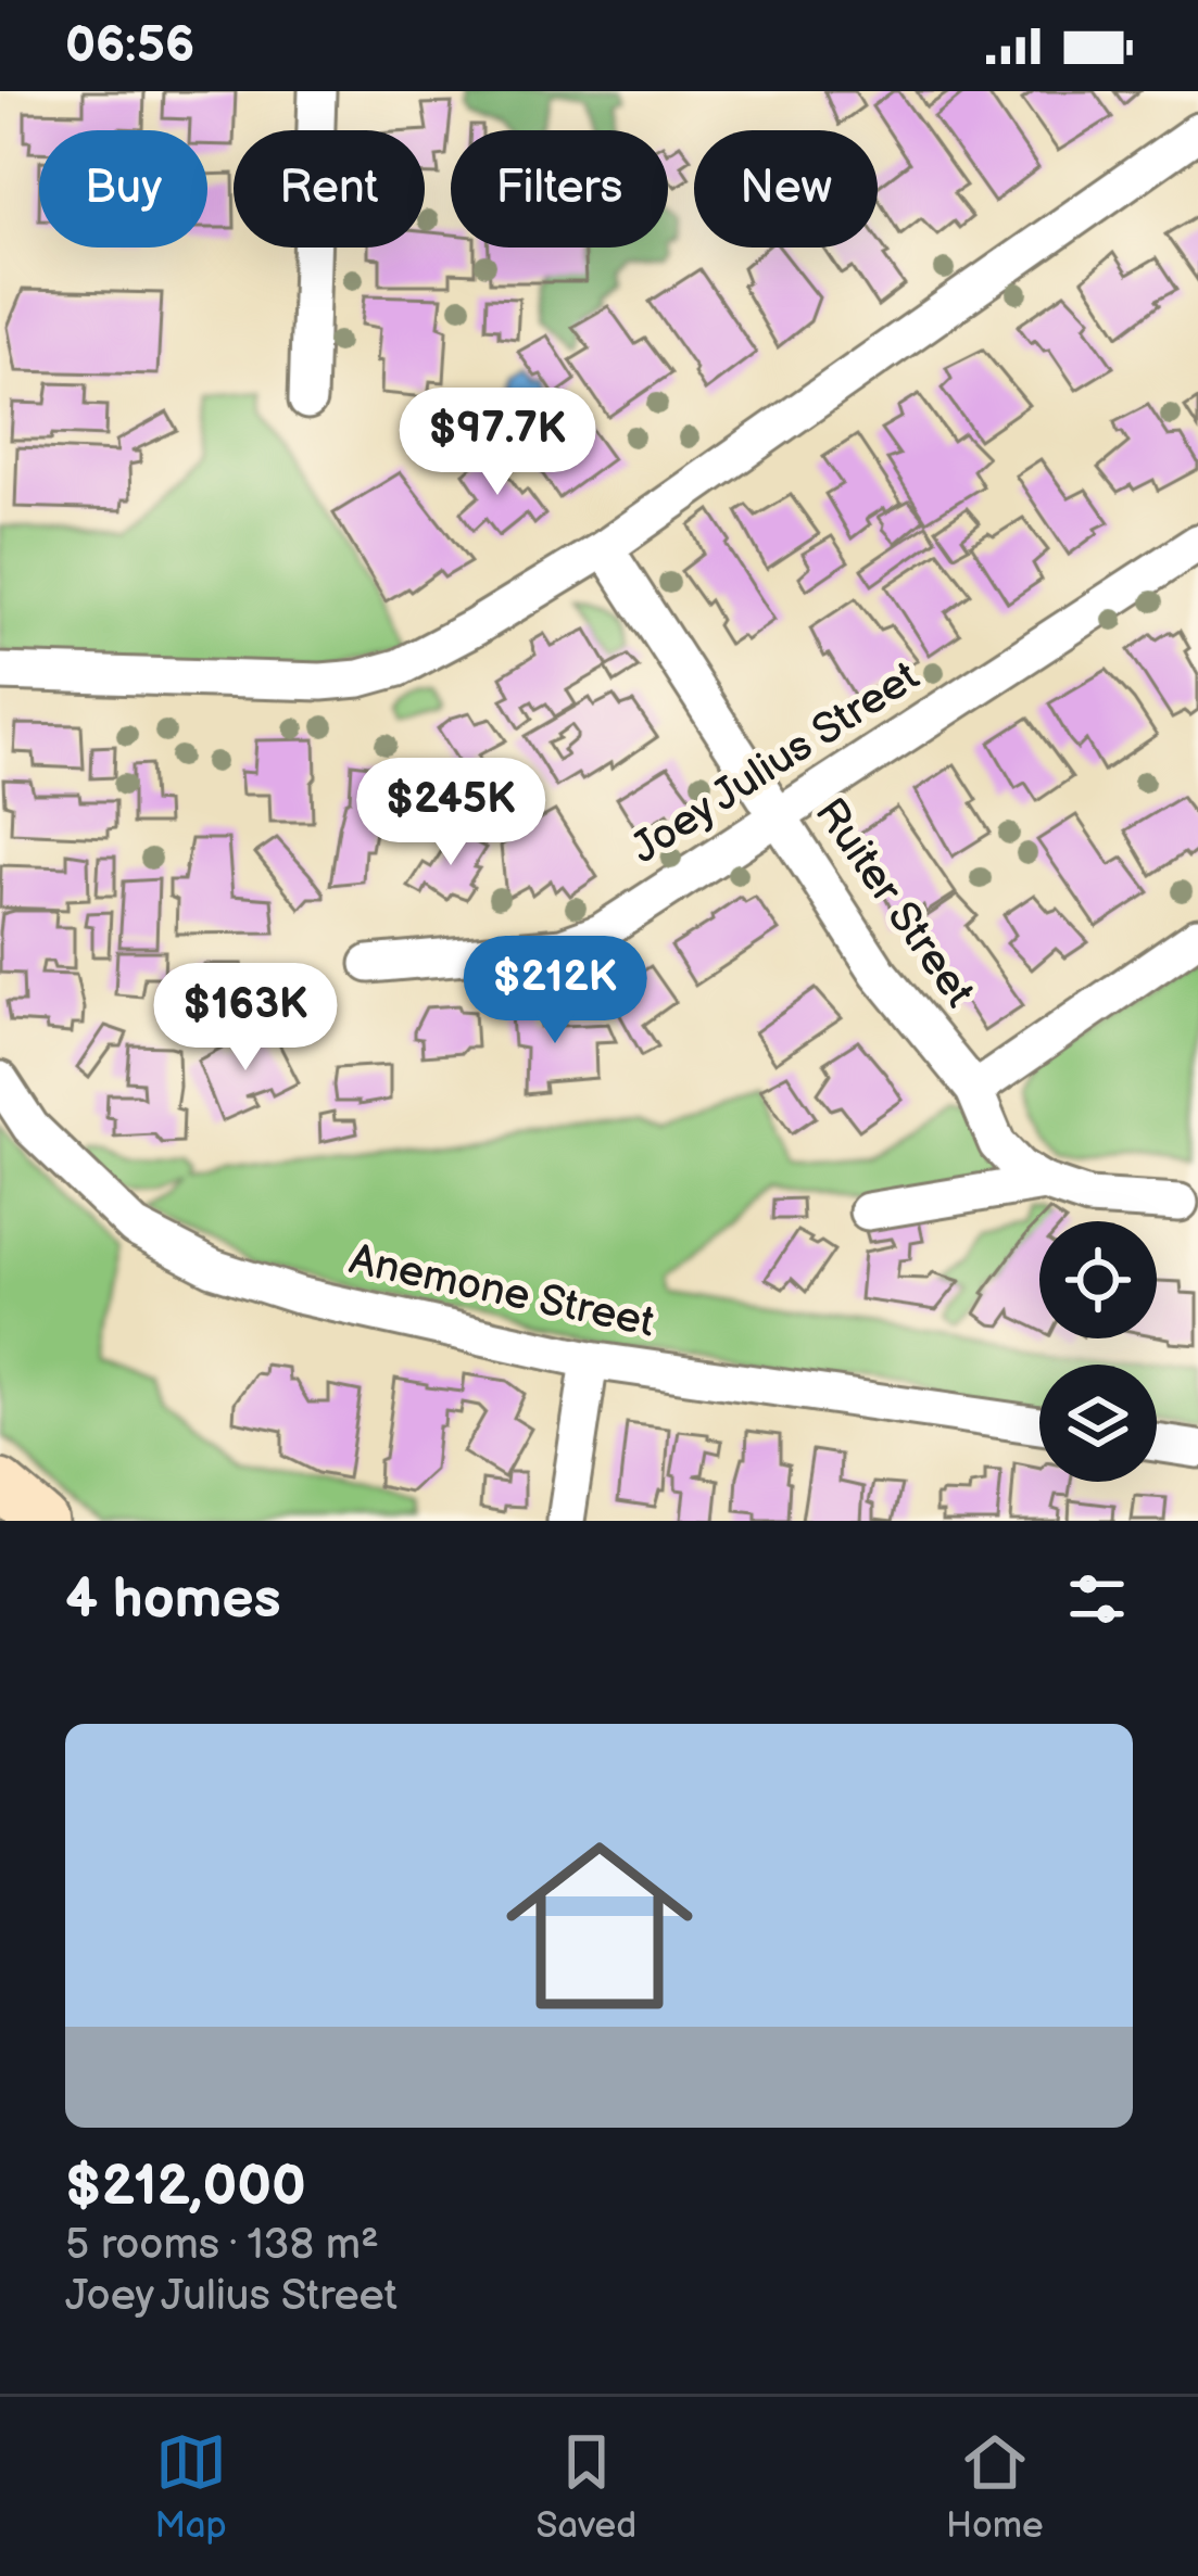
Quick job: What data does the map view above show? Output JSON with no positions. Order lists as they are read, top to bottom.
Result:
{
  "streets": {
    "street": ["Joey Julius Street", "Ruiter Street", "Anemone Street"]
  },
  "crossings": [
    ["Joey Julius Street", "Ruiter Street"]
  ],
  "page": {
    "status": "06:56",
    "chip": [
      "Buy",
      "Rent",
      "Filters",
      "New"
    ],
    "price": [
      "$97.7K",
      "$245K",
      "$212K",
      "$163K"
    ],
    "heading": "4 homes",
    "list": [
      {
        "name": "$212,000",
        "note": "5 rooms · 138 m² · Joey Julius Street"
      }
    ],
    "tabs": ["Map", "Saved", "Home"]
  }
}
